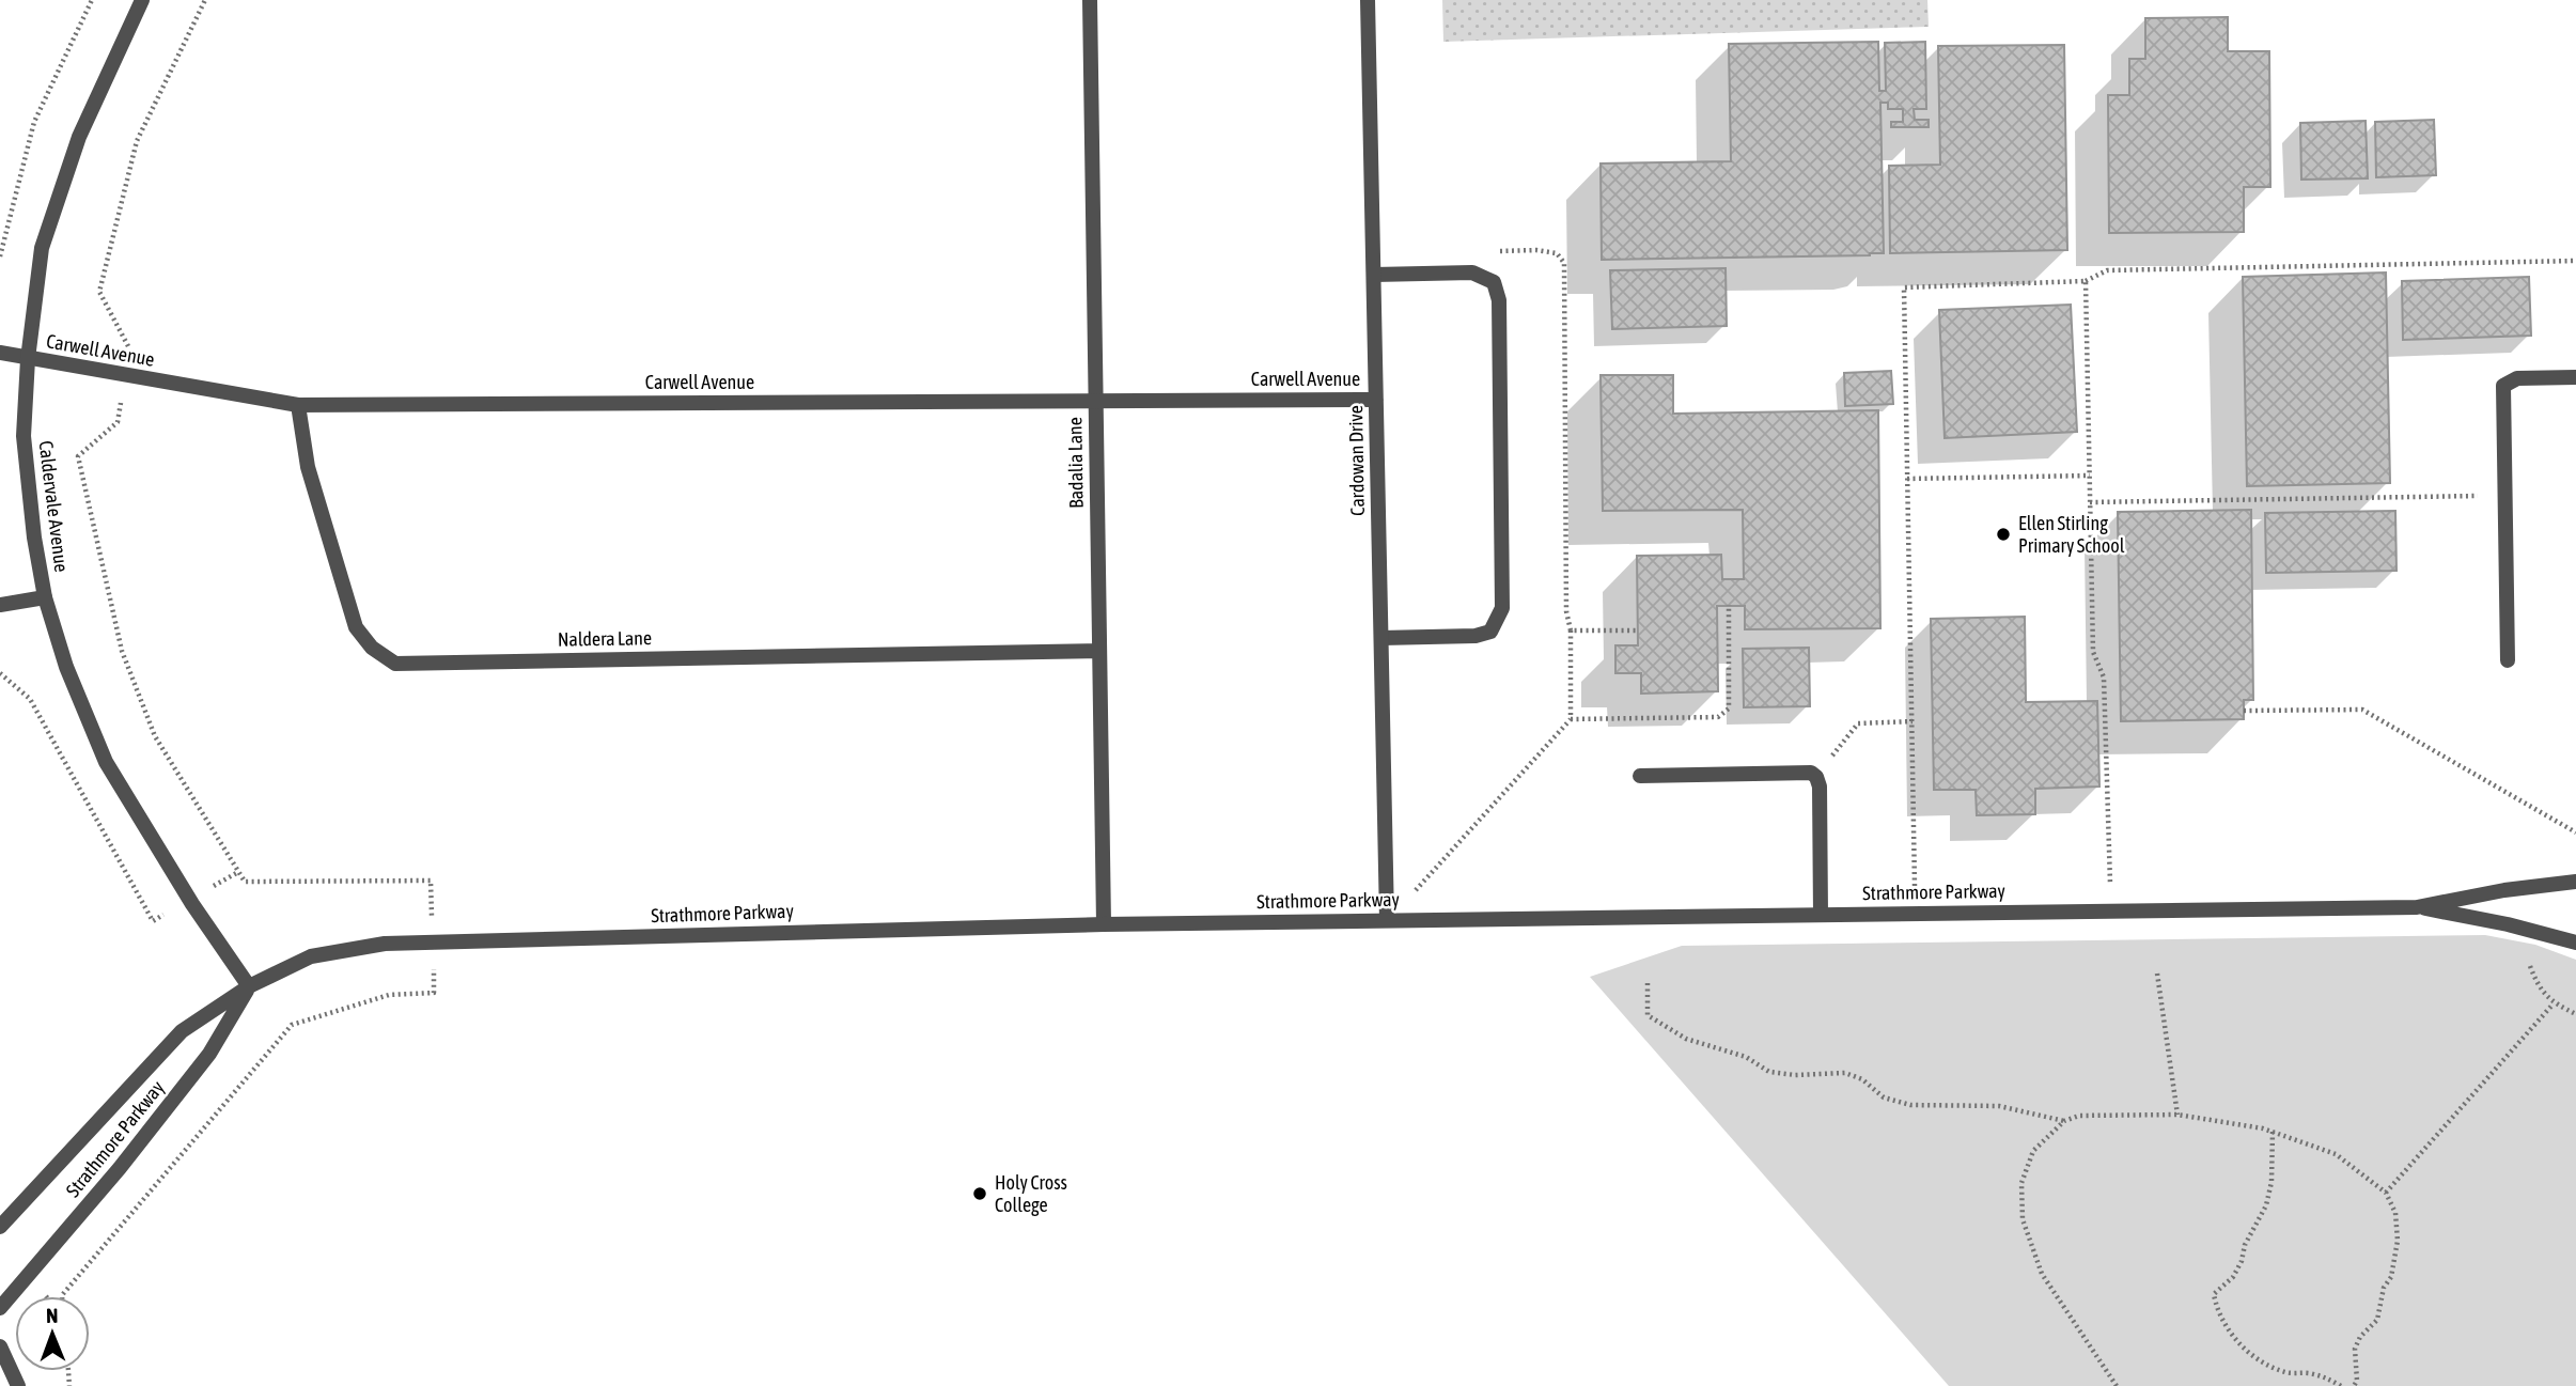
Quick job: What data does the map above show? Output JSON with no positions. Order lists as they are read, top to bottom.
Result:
{
  "streets": {
    "street": [
      "Carwell Avenue",
      "Cardowan Drive",
      "Badalia Lane",
      "Caldervale Avenue",
      "Naldera Lane",
      "Strathmore Parkway"
    ]
  },
  "crossings": [
    ["Carwell Avenue", "Cardowan Drive"],
    ["Carwell Avenue", "Badalia Lane"],
    ["Carwell Avenue", "Caldervale Avenue"],
    ["Carwell Avenue", "Naldera Lane"],
    ["Cardowan Drive", "Strathmore Parkway"],
    ["Badalia Lane", "Naldera Lane"],
    ["Badalia Lane", "Strathmore Parkway"],
    ["Caldervale Avenue", "Strathmore Parkway"]
  ],
  "places": ["Ellen Stirling Primary School", "Holy Cross College"],
  "north": "top"
}
